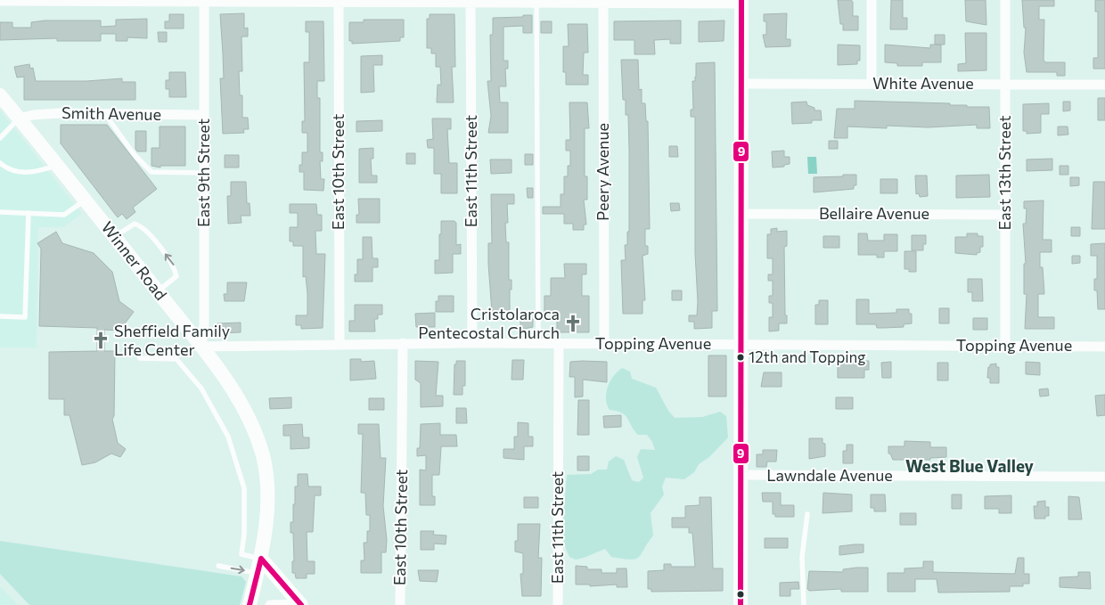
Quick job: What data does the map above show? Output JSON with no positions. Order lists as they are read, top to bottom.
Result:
{
  "streets": {
    "street": [
      "White Avenue",
      "Smith Avenue",
      "East 11th Street",
      "East 10th Street",
      "Peery Avenue",
      "East 9th Street",
      "East 13th Street",
      "Bellaire Avenue",
      "Winner Road",
      "Topping Avenue",
      "Lawndale Avenue"
    ]
  },
  "crossings": [
    ["White Avenue", "East 13th Street"],
    ["Smith Avenue", "East 9th Street"],
    ["Smith Avenue", "Winner Road"],
    ["East 11th Street", "Topping Avenue"],
    ["East 10th Street", "Topping Avenue"],
    ["Peery Avenue", "Topping Avenue"],
    ["East 9th Street", "Winner Road"],
    ["East 9th Street", "Topping Avenue"],
    ["East 13th Street", "Bellaire Avenue"],
    ["East 13th Street", "Topping Avenue"],
    ["Winner Road", "Topping Avenue"]
  ],
  "districts": ["West Blue Valley"],
  "places": {
    "church": ["Cristolaroca Pentecostal Church", "Sheffield Family Life Center"],
    "other": ["12th and Topping"]
  },
  "lines": ["transit line 9"]
}
